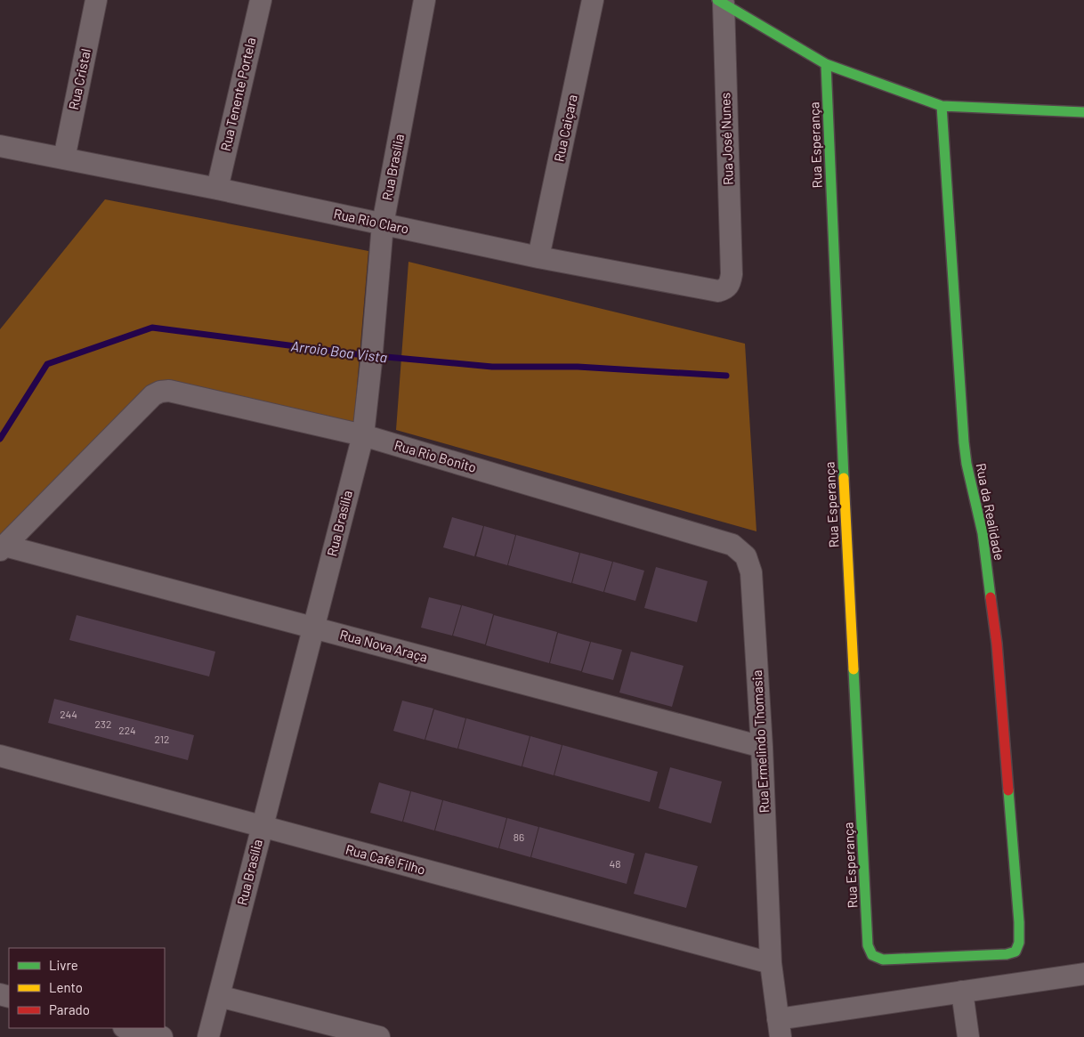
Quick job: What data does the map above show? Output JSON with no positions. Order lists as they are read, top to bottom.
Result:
{
  "streets": {
    "street": [
      "Rua Cristal",
      "Rua Tenente Portela",
      "Rua Caiçara",
      "Rua José Nunes",
      "Rua Esperança",
      "Rua Brasília",
      "Rua Rio Claro",
      "Rua Rio Bonito",
      "Rua da Realidade",
      "Rua Nova Araça",
      "Rua Ermelindo Thomasia",
      "Rua Café Filho"
    ]
  },
  "crossings": [
    ["Rua Cristal", "Rua Rio Claro"],
    ["Rua Tenente Portela", "Rua Rio Claro"],
    ["Rua Caiçara", "Rua Rio Claro"],
    ["Rua José Nunes", "Rua Rio Claro"],
    ["Rua Esperança", "Rua da Realidade"],
    ["Rua Brasília", "Rua Rio Claro"],
    ["Rua Brasília", "Rua Rio Bonito"],
    ["Rua Brasília", "Rua Nova Araça"],
    ["Rua Brasília", "Rua Café Filho"],
    ["Rua Rio Bonito", "Rua Nova Araça"],
    ["Rua Rio Bonito", "Rua Ermelindo Thomasia"],
    ["Rua Nova Araça", "Rua Ermelindo Thomasia"],
    ["Rua Ermelindo Thomasia", "Rua Café Filho"]
  ],
  "water": ["Arroio Boa Vista"],
  "house_numbers": [
    "244",
    "232",
    "224",
    "212",
    "86",
    "48"
  ],
  "legend": ["Livre", "Lento", "Parado"]
}
